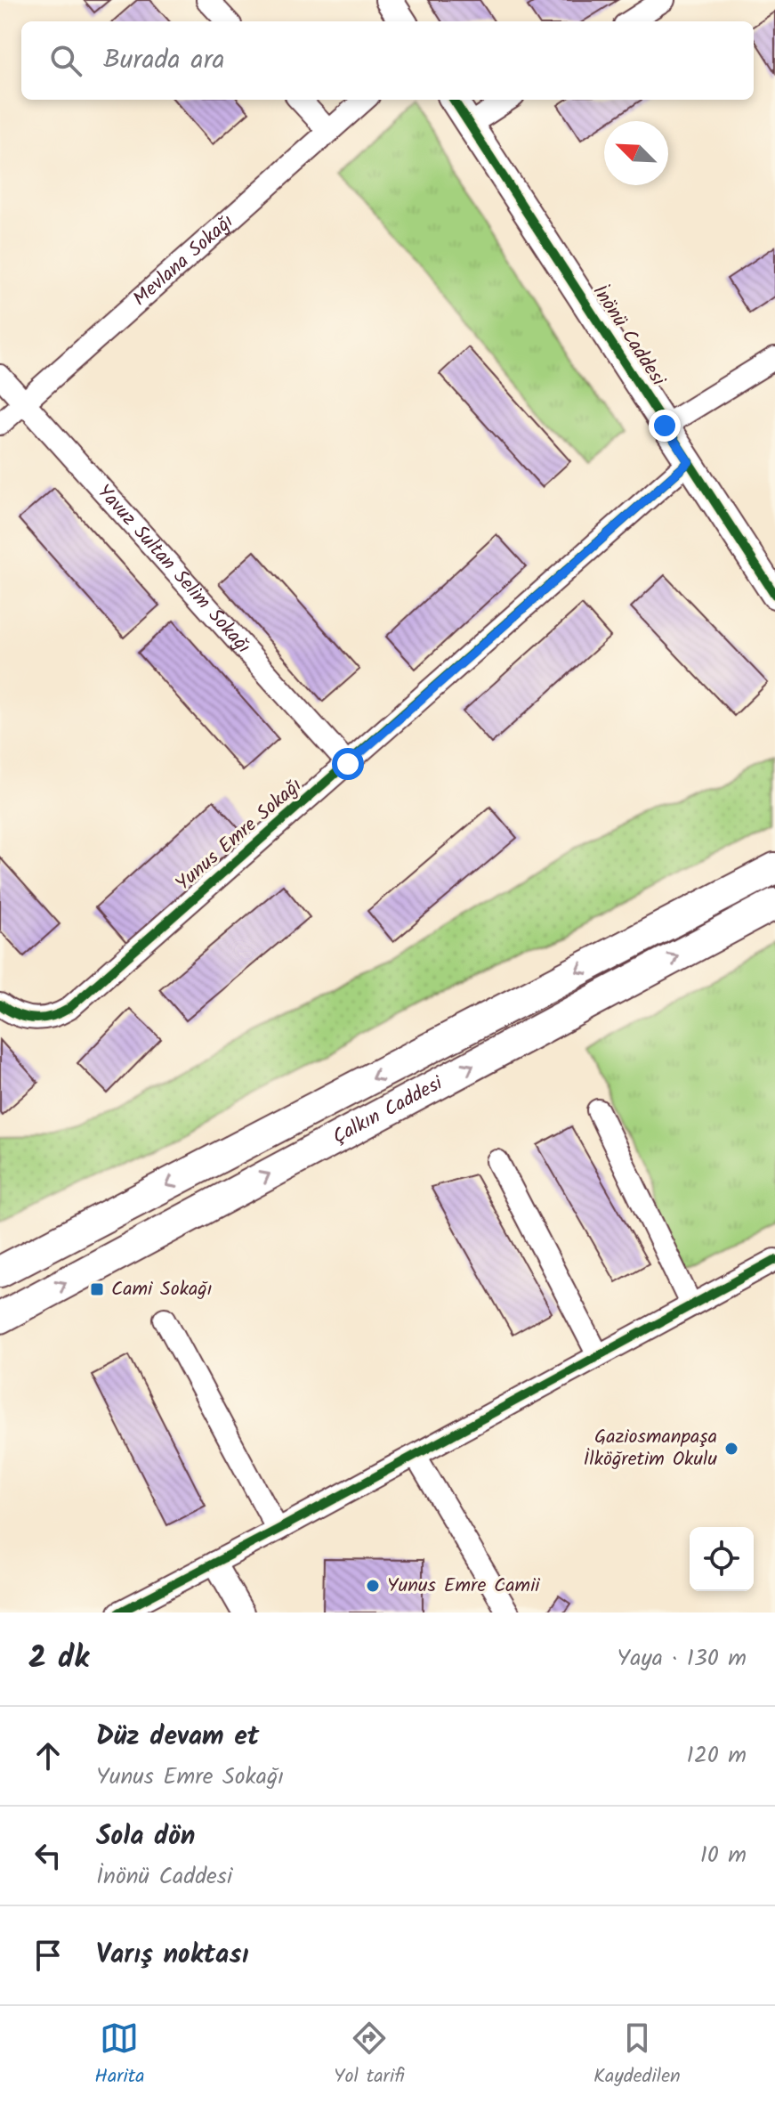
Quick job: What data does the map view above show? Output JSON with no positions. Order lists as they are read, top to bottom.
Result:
{
  "streets": {
    "main road": ["Çalkın Caddesi"],
    "street": [
      "Mevlana Sokağı",
      "İnönü Caddesi",
      "Yavuz Sultan Selim Sokağı",
      "Yunus Emre Sokağı"
    ]
  },
  "crossings": [
    ["Mevlana Sokağı", "Yavuz Sultan Selim Sokağı"],
    ["İnönü Caddesi", "Yunus Emre Sokağı"],
    ["Yavuz Sultan Selim Sokağı", "Yunus Emre Sokağı"]
  ],
  "places": {
    "transit": ["Cami Sokağı"],
    "other": ["Gaziosmanpaşa İlköğretim Okulu", "Yunus Emre Camii"]
  },
  "north": "top left",
  "page": {
    "search": "Burada ara",
    "heading": ["2 dk", "Yaya · 130 m"],
    "list": [
      ["Düz devam et", "Yunus Emre Sokağı", "120 m"],
      ["Sola dön", "İnönü Caddesi", "10 m"],
      "Varış noktası"
    ],
    "nav": ["Harita", "Yol tarifi", "Kaydedilen"]
  }
}
